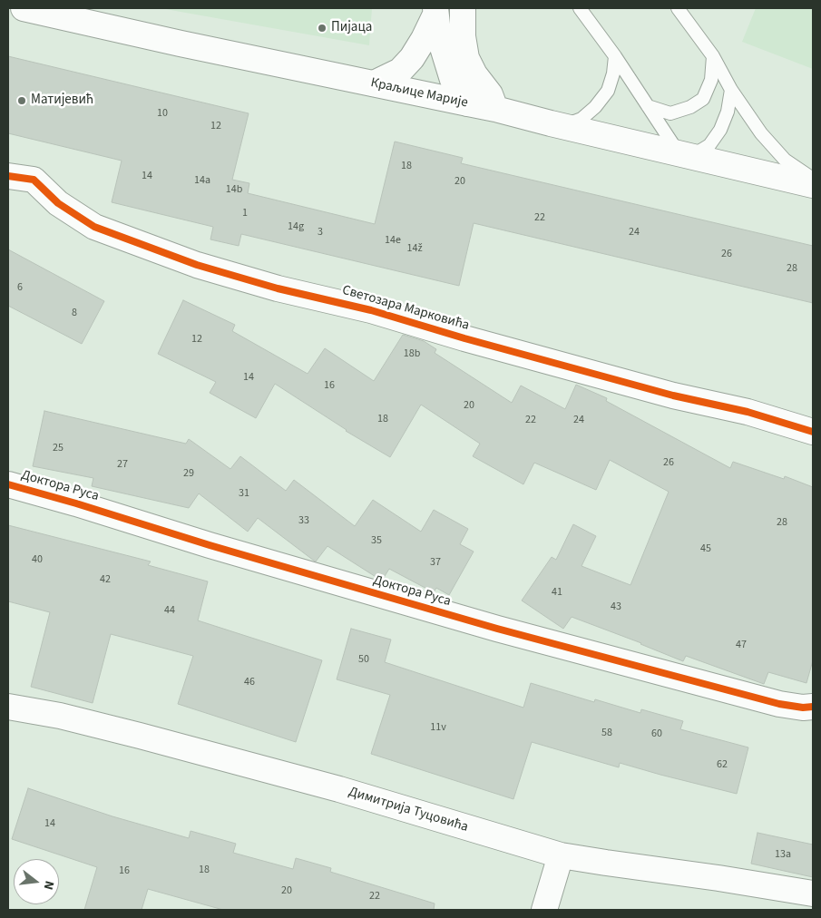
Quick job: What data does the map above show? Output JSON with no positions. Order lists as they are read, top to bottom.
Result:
{
  "streets": {
    "street": [
      "Краљице Марије",
      "Светозара Марковића",
      "Доктора Руса",
      "Димитрија Туцовића"
    ]
  },
  "places": ["Пијаца", "Матијевић"],
  "house_numbers": [
    "10",
    "12",
    "18",
    "14",
    "14a",
    "20",
    "14b",
    "1",
    "22",
    "14g",
    "3",
    "24",
    "14e",
    "14ž",
    "26",
    "28",
    "6",
    "8",
    "12",
    "18b",
    "14",
    "16",
    "20",
    "18",
    "22",
    "24",
    "25",
    "26",
    "27",
    "29",
    "31",
    "33",
    "28",
    "35",
    "45",
    "40",
    "37",
    "42",
    "41",
    "43",
    "44",
    "47",
    "50",
    "46",
    "11v",
    "58",
    "60",
    "62",
    "14",
    "13a",
    "18",
    "16",
    "20",
    "22"
  ],
  "north": "right"
}
